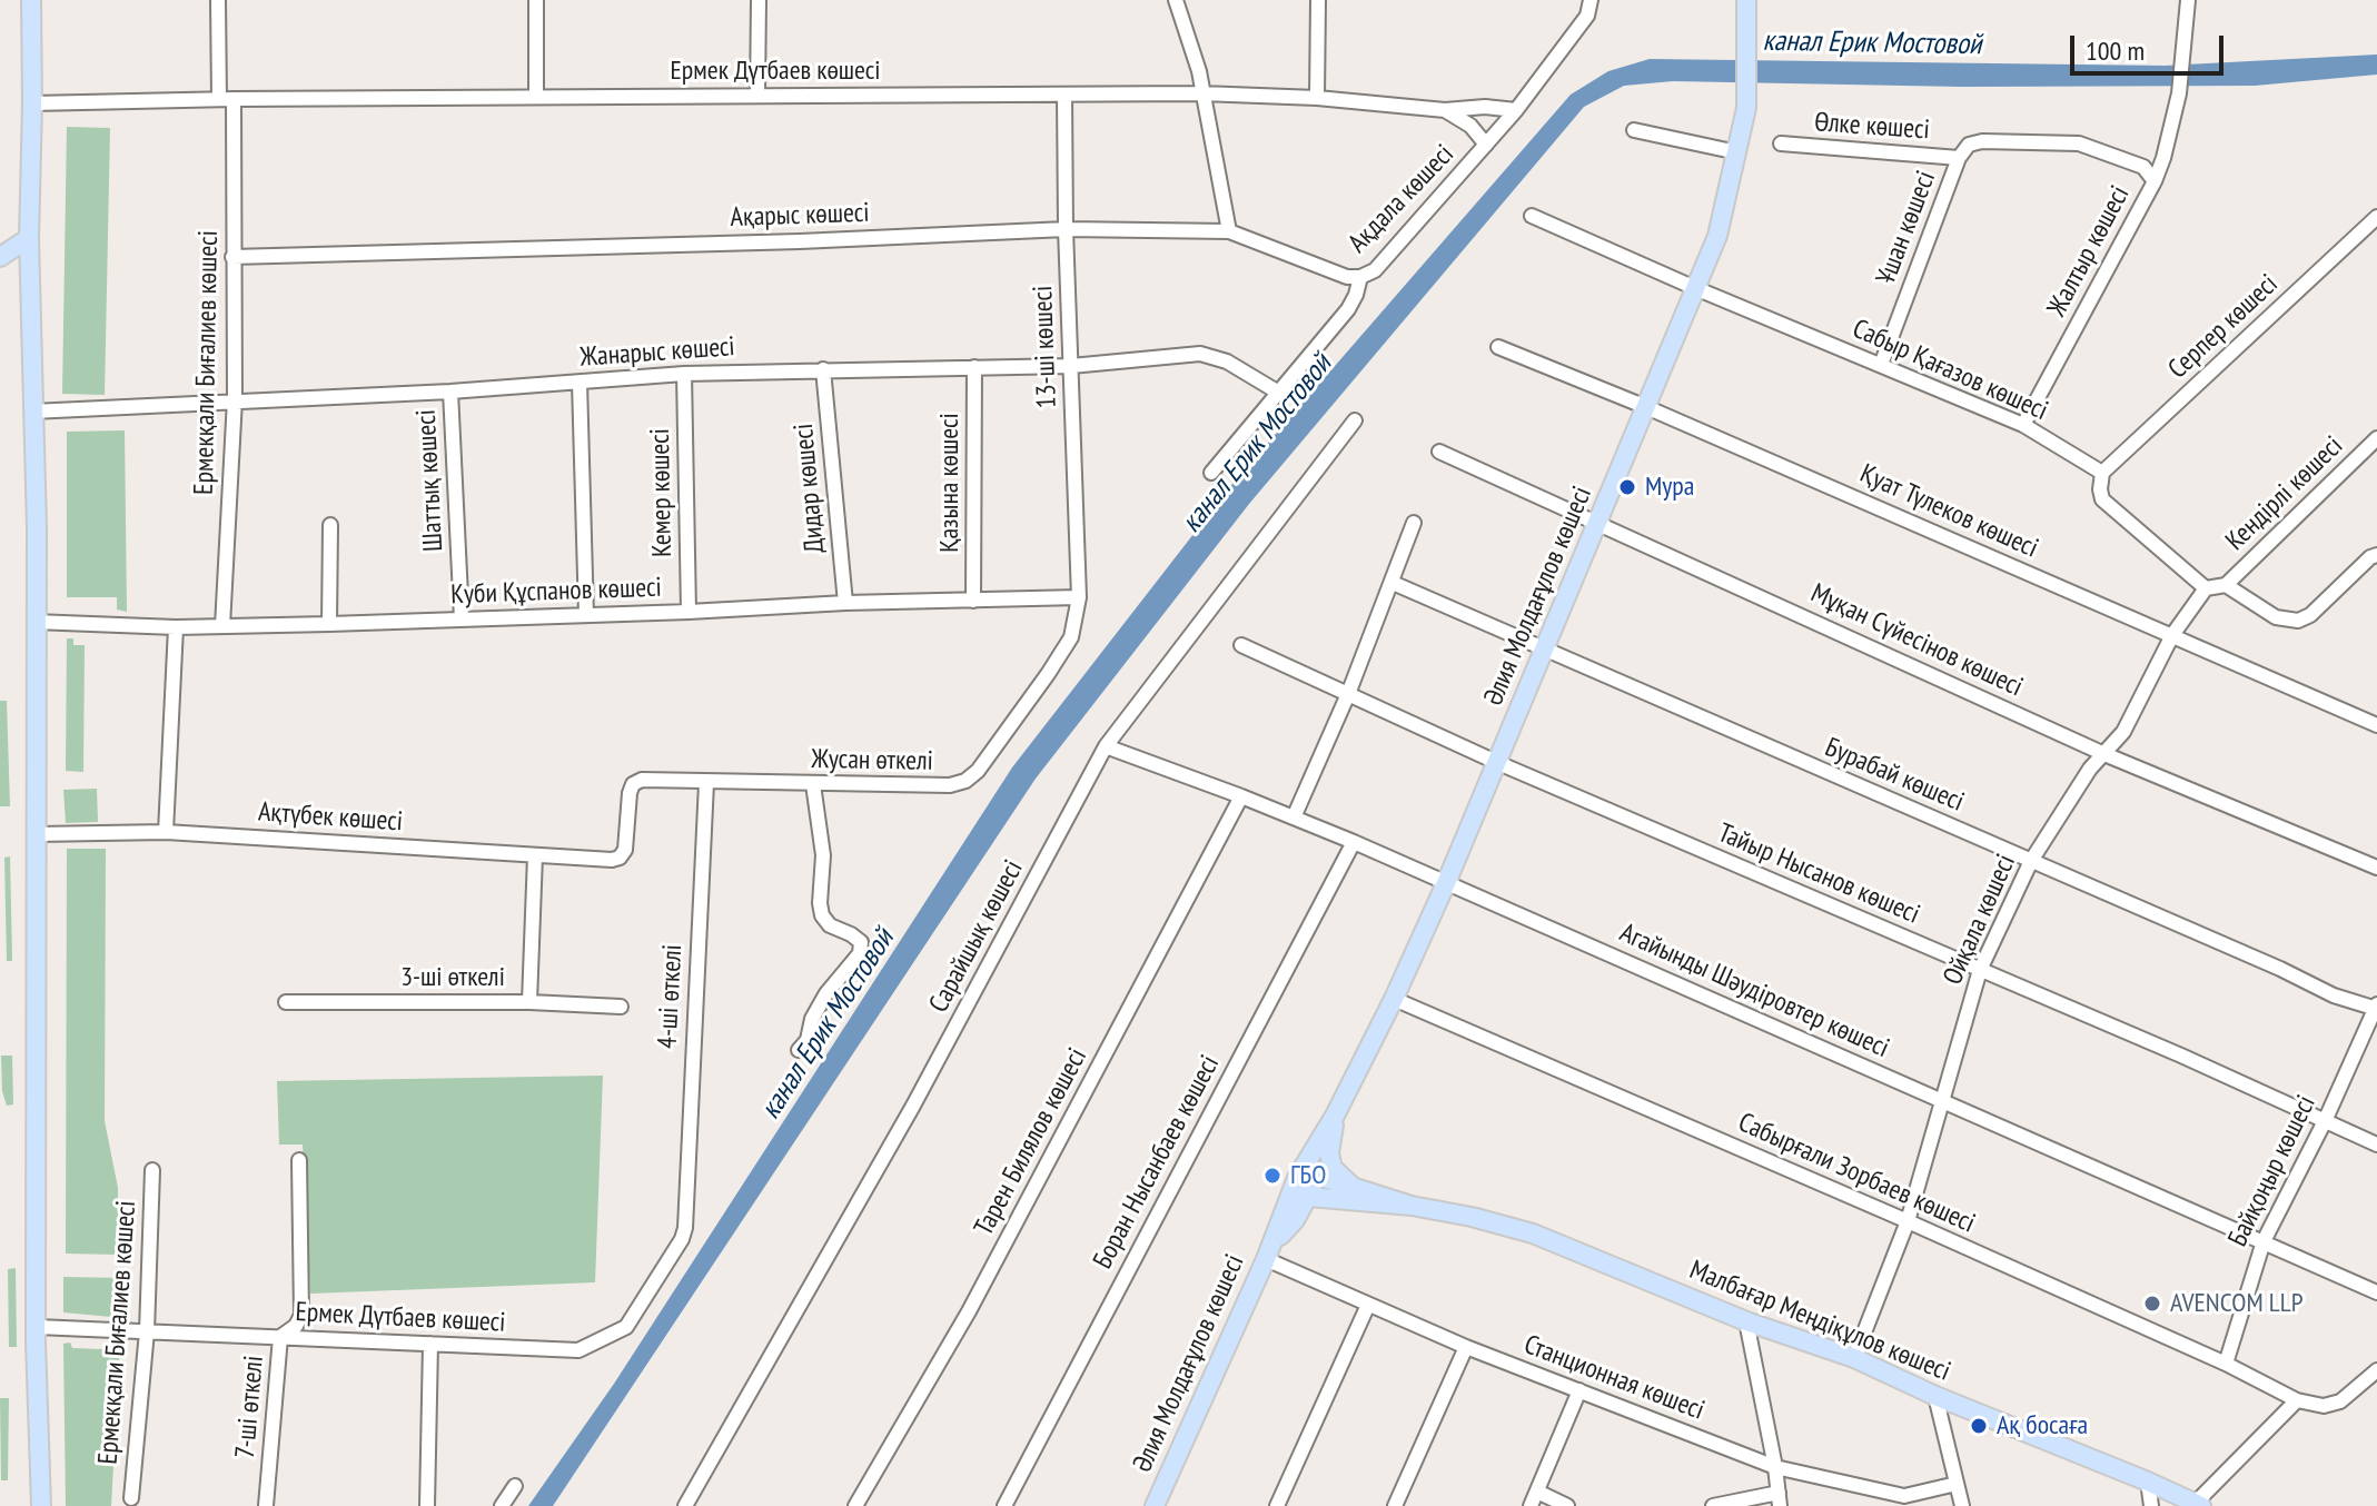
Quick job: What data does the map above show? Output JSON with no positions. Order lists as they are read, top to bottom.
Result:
{
  "streets": {
    "main road": ["Әлия Молдағұлов көшесі", "Малбағар Меңдіқұлов көшесі"],
    "street": [
      "Ермек Дүтбаев көшесi",
      "Өлке көшесі",
      "Ақдала көшесі",
      "Ақарыс көшесi",
      "Ұшан көшесі",
      "Жалтыр көшесі",
      "Серпер көшесі",
      "13-ші көшесi",
      "Жанарыс көшесі",
      "Ермекқали Биғалиев көшесі",
      "Сабыр Қағазов көшесі",
      "Шаттық көшесі",
      "Қазына көшесі",
      "Дидар көшесі",
      "Кемер көшесі",
      "Кендірлі көшесі",
      "Қуат Түлеков көшесі",
      "Куби Құспанов көшесi",
      "Мұқан Сүйесінов көшесі",
      "Жусан өткелі",
      "Бурабай көшесi",
      "Ақтүбек көшесi",
      "Тайыр Нысанов көшесi",
      "Ойқала көшесі",
      "Сарайшық көшесі",
      "3-шi өткелi",
      "Агайынды Шәудіровтер көшесi",
      "4-шi өткелi",
      "Тарен Билялов көшесі",
      "Боран Нысанбаев көшесі",
      "Байқоңыр көшесi",
      "Сабырғали Зорбаев көшесі",
      "Станционная көшесі",
      "7-шi өткелi"
    ]
  },
  "crossings": [
    ["Ермек Дүтбаев көшесi", "Ақдала көшесі"],
    ["Ермек Дүтбаев көшесi", "13-ші көшесi"],
    ["Ермек Дүтбаев көшесi", "Ермекқали Биғалиев көшесі"],
    ["Ермек Дүтбаев көшесi", "4-шi өткелi"],
    ["Ермек Дүтбаев көшесi", "7-шi өткелi"],
    ["Өлке көшесі", "Ұшан көшесі"],
    ["Өлке көшесі", "Жалтыр көшесі"],
    ["Ақдала көшесі", "Ақарыс көшесi"],
    ["Ақдала көшесі", "Жанарыс көшесі"],
    ["Ақарыс көшесi", "13-ші көшесi"],
    ["Ақарыс көшесi", "Ермекқали Биғалиев көшесі"],
    ["Ұшан көшесі", "Сабыр Қағазов көшесі"],
    ["Жалтыр көшесі", "Сабыр Қағазов көшесі"],
    ["Серпер көшесі", "Сабыр Қағазов көшесі"],
    ["13-ші көшесi", "Жанарыс көшесі"],
    ["13-ші көшесi", "Куби Құспанов көшесi"],
    ["13-ші көшесi", "Жусан өткелі"],
    ["Жанарыс көшесі", "Ермекқали Биғалиев көшесі"],
    ["Жанарыс көшесі", "Шаттық көшесі"],
    ["Жанарыс көшесі", "Қазына көшесі"],
    ["Жанарыс көшесі", "Дидар көшесі"],
    ["Жанарыс көшесі", "Кемер көшесі"],
    ["Ермекқали Биғалиев көшесі", "Куби Құспанов көшесi"],
    ["Сабыр Қағазов көшесі", "Әлия Молдағұлов көшесі"],
    ["Шаттық көшесі", "Куби Құспанов көшесi"],
    ["Қазына көшесі", "Куби Құспанов көшесi"],
    ["Дидар көшесі", "Куби Құспанов көшесi"],
    ["Кемер көшесі", "Куби Құспанов көшесi"],
    ["Қуат Түлеков көшесі", "Әлия Молдағұлов көшесі"],
    ["Қуат Түлеков көшесі", "Ойқала көшесі"],
    ["Куби Құспанов көшесi", "Жусан өткелі"],
    ["Әлия Молдағұлов көшесі", "Мұқан Сүйесінов көшесі"],
    ["Әлия Молдағұлов көшесі", "Бурабай көшесi"],
    ["Әлия Молдағұлов көшесі", "Тайыр Нысанов көшесi"],
    ["Әлия Молдағұлов көшесі", "Агайынды Шәудіровтер көшесi"],
    ["Әлия Молдағұлов көшесі", "Сабырғали Зорбаев көшесі"],
    ["Әлия Молдағұлов көшесі", "Малбағар Меңдіқұлов көшесі"],
    ["Әлия Молдағұлов көшесі", "Станционная көшесі"],
    ["Мұқан Сүйесінов көшесі", "Ойқала көшесі"],
    ["Жусан өткелі", "Ақтүбек көшесi"],
    ["Жусан өткелі", "4-шi өткелi"],
    ["Бурабай көшесi", "Ойқала көшесі"],
    ["Бурабай көшесi", "Байқоңыр көшесi"],
    ["Тайыр Нысанов көшесi", "Ойқала көшесі"],
    ["Тайыр Нысанов көшесi", "Байқоңыр көшесi"],
    ["Ойқала көшесі", "Агайынды Шәудіровтер көшесi"],
    ["Ойқала көшесі", "Сабырғали Зорбаев көшесі"],
    ["Ойқала көшесі", "Малбағар Меңдіқұлов көшесі"],
    ["Сарайшық көшесі", "Агайынды Шәудіровтер көшесi"],
    ["Агайынды Шәудіровтер көшесi", "Тарен Билялов көшесі"],
    ["Агайынды Шәудіровтер көшесi", "Боран Нысанбаев көшесі"],
    ["Агайынды Шәудіровтер көшесi", "Байқоңыр көшесi"],
    ["Байқоңыр көшесi", "Сабырғали Зорбаев көшесі"]
  ],
  "water": ["канал Ерик Мостовой"],
  "places": [
    "Мура",
    "ГБО",
    "AVENCOM LLP",
    "Ақ босаға"
  ],
  "scale_bar": "100 m"
}
